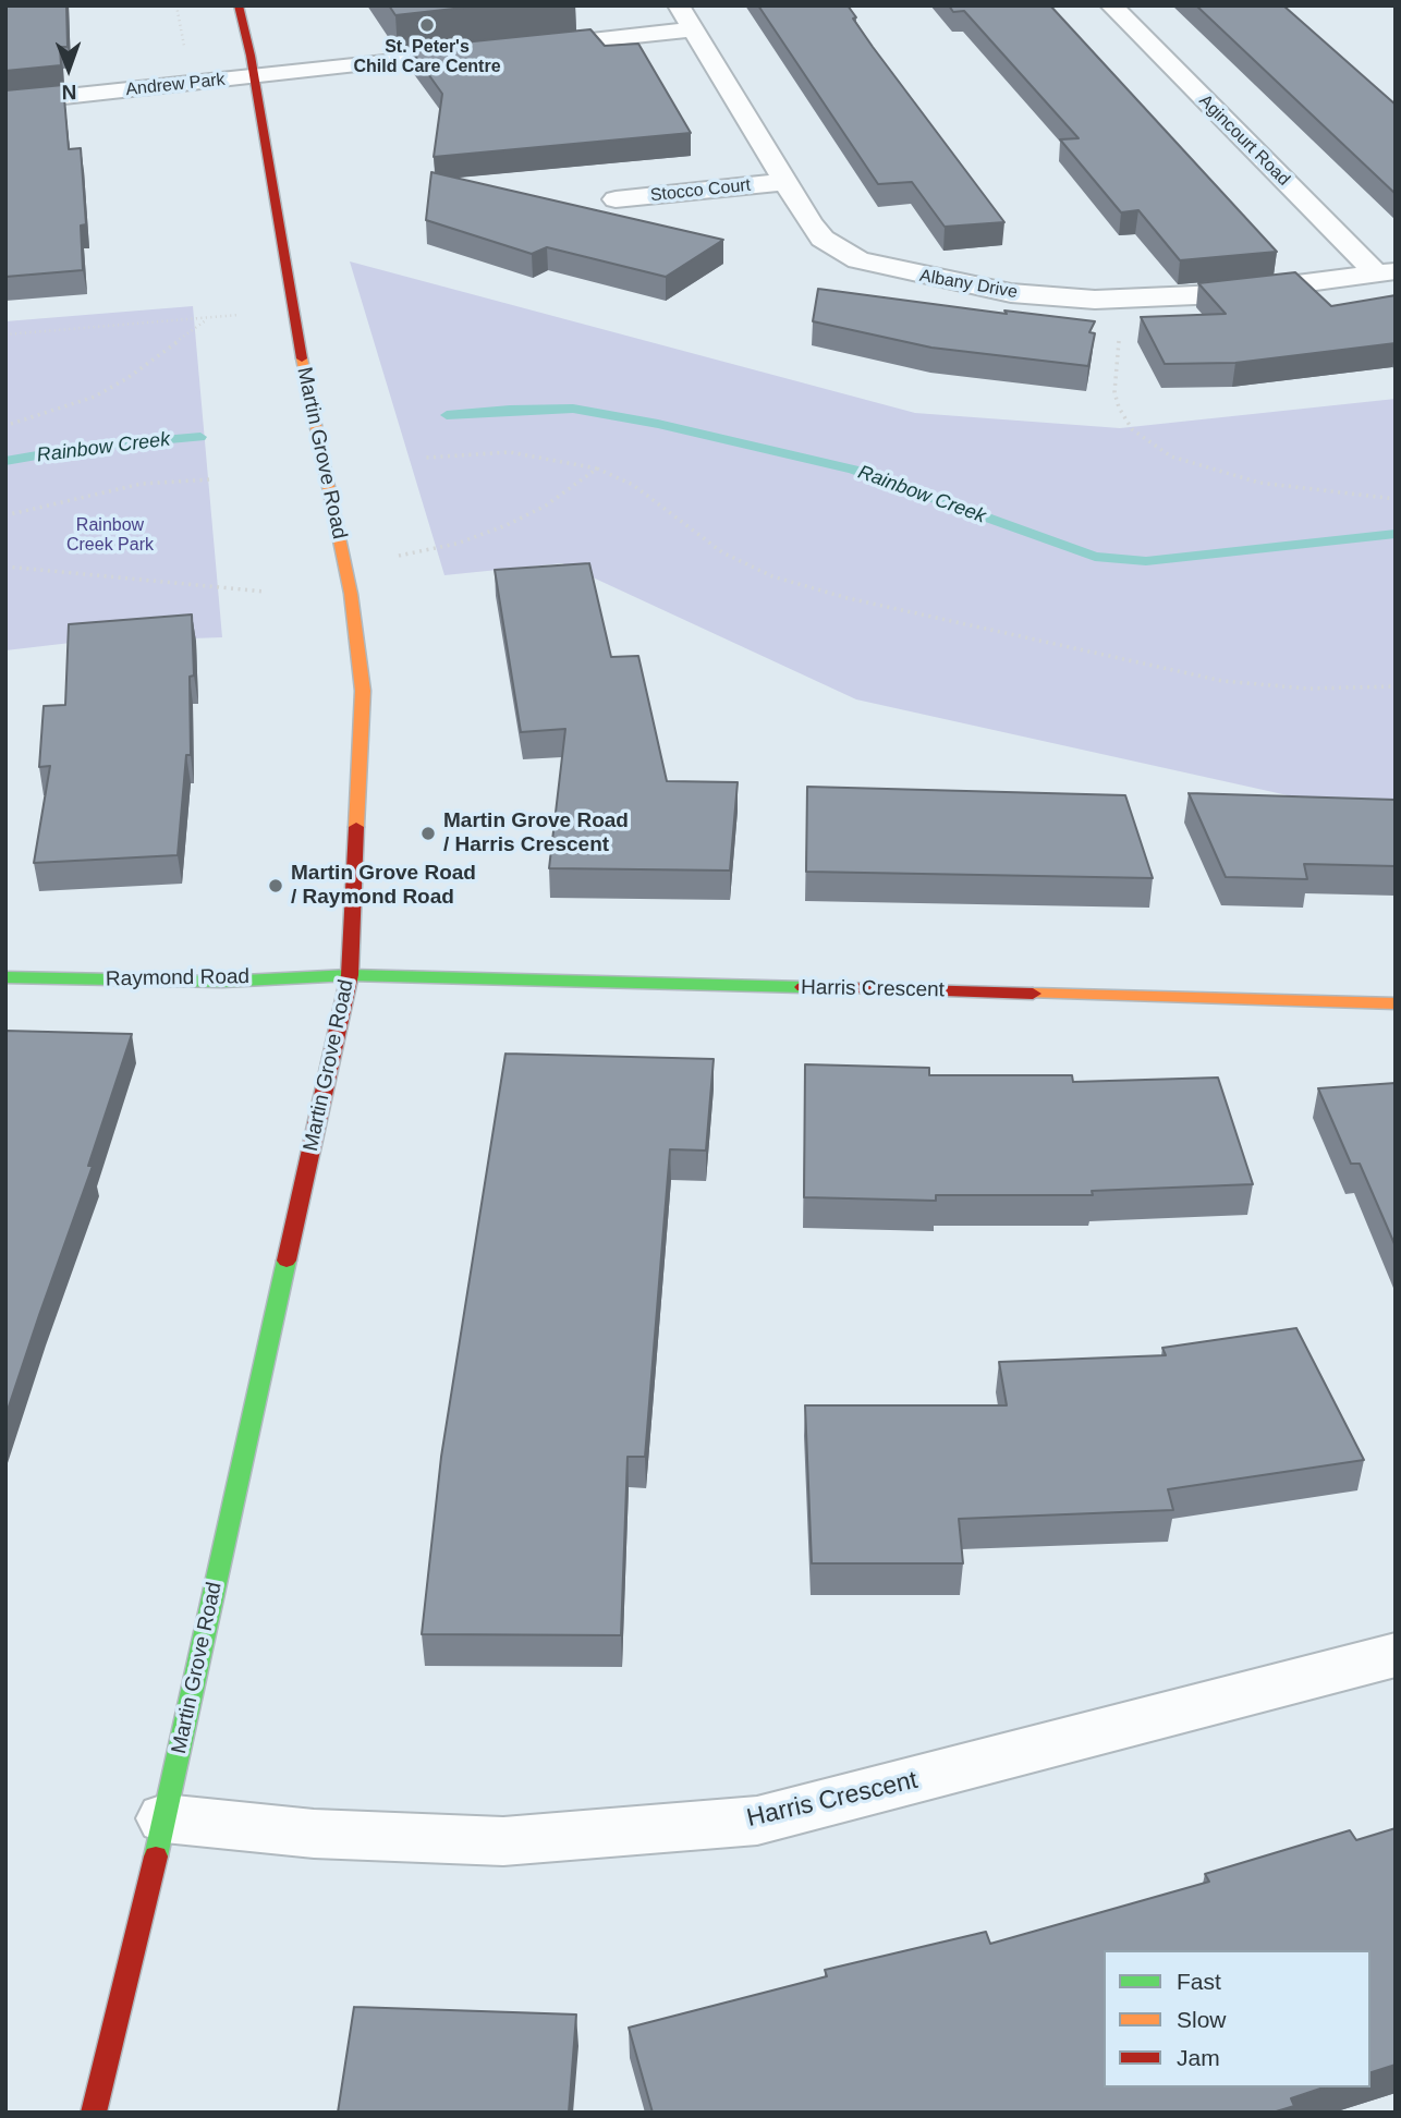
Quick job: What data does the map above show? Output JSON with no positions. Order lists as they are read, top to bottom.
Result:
{
  "streets": {
    "street": [
      "Andrew Park",
      "Agincourt Road",
      "Stocco Court",
      "Albany Drive",
      "Martin Grove Road",
      "Raymond Road",
      "Harris Crescent"
    ]
  },
  "crossings": [
    ["Andrew Park", "Martin Grove Road"],
    ["Agincourt Road", "Albany Drive"],
    ["Stocco Court", "Albany Drive"],
    ["Martin Grove Road", "Raymond Road"],
    ["Martin Grove Road", "Harris Crescent"],
    ["Raymond Road", "Harris Crescent"]
  ],
  "water": ["Rainbow Creek"],
  "parks": ["Rainbow Creek Park"],
  "places": ["St. Peter's Child Care Centre", "Martin Grove Road / Harris Crescent", "Martin Grove Road / Raymond Road"],
  "legend": ["Fast", "Slow", "Jam"],
  "north": "bottom"
}
